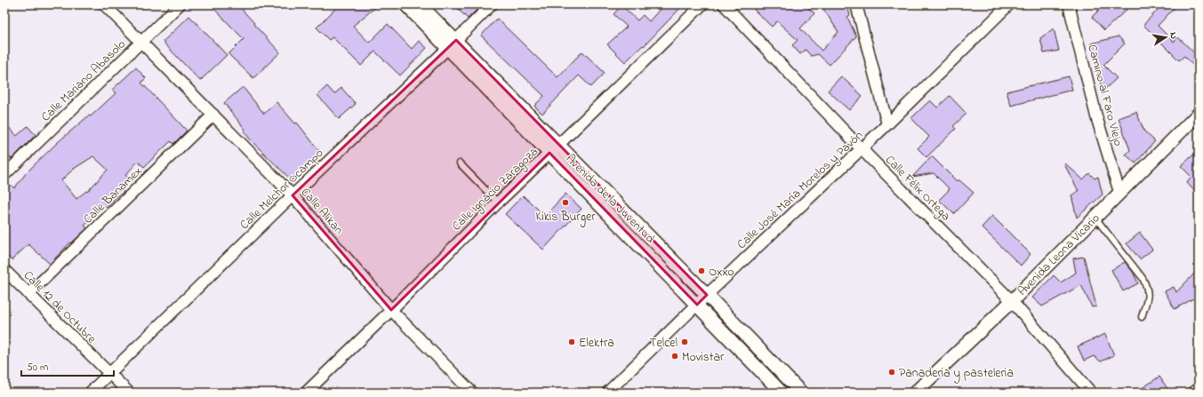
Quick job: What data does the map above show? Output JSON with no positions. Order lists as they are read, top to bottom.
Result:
{
  "streets": {
    "street": [
      "Calle Mariano Abasolo",
      "Camino al Faro Viejo",
      "Calle Félix Ortega",
      "Calle Melchor Ocampo",
      "Calle Ignacio Zaragoza",
      "Calle José María Morelos y Pavón",
      "Calle Banamex",
      "Avenida de la Juventud",
      "Calle Alikan",
      "Avenida Leona Vicario",
      "Calle 12 de Octubre"
    ]
  },
  "crossings": [
    ["Calle Mariano Abasolo", "Calle Alikan"],
    ["Camino al Faro Viejo", "Avenida Leona Vicario"],
    ["Calle Félix Ortega", "Calle José María Morelos y Pavón"],
    ["Calle Félix Ortega", "Avenida Leona Vicario"],
    ["Calle Melchor Ocampo", "Avenida de la Juventud"],
    ["Calle Melchor Ocampo", "Calle Alikan"],
    ["Calle Melchor Ocampo", "Calle 12 de Octubre"],
    ["Calle Ignacio Zaragoza", "Avenida de la Juventud"],
    ["Calle Ignacio Zaragoza", "Calle Alikan"],
    ["Calle José María Morelos y Pavón", "Avenida de la Juventud"],
    ["Calle Banamex", "Calle Alikan"],
    ["Calle Banamex", "Calle 12 de Octubre"]
  ],
  "places": [
    "Kikis Burger",
    "Oxxo",
    "Elektra",
    "Telcel",
    "Movistar",
    "Panaderia y pasteleria"
  ],
  "scale_bar": "50 m",
  "north": "right"
}
